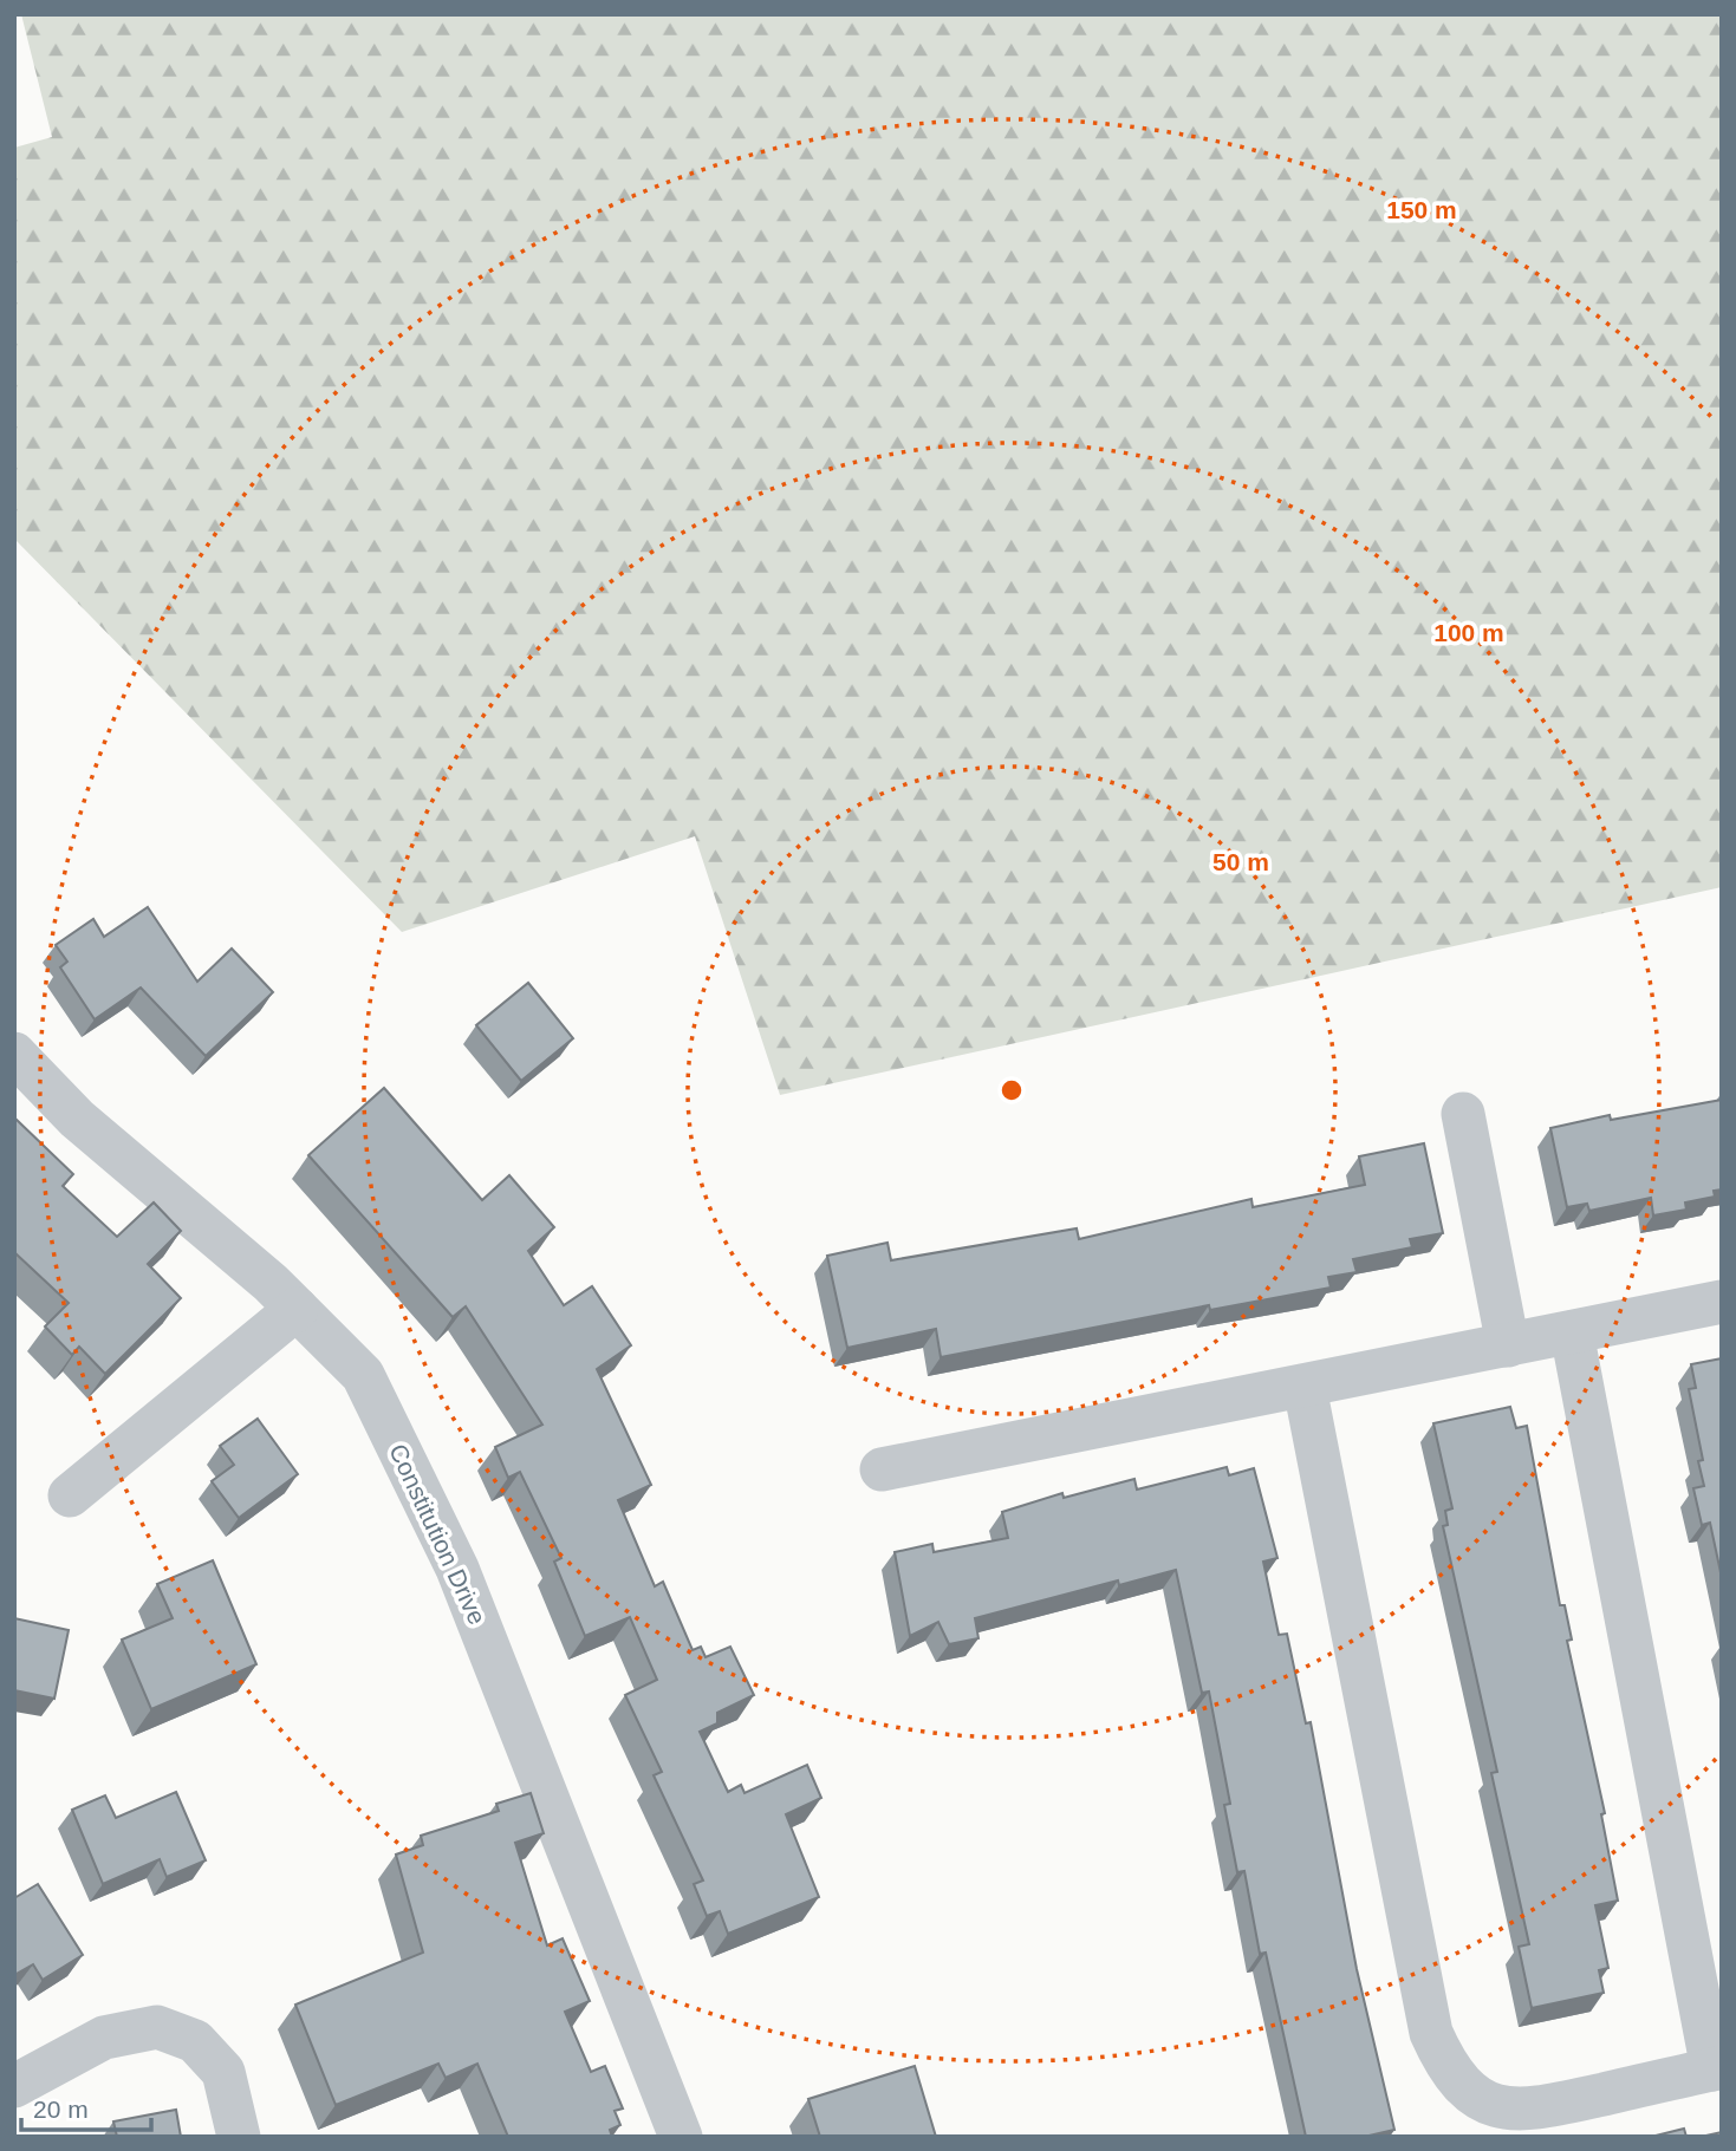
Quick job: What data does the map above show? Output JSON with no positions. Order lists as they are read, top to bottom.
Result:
{
  "streets": {
    "street": ["Constitution Drive"]
  },
  "scale_bar": "20 m",
  "rings": ["150 m", "100 m", "50 m"]
}
